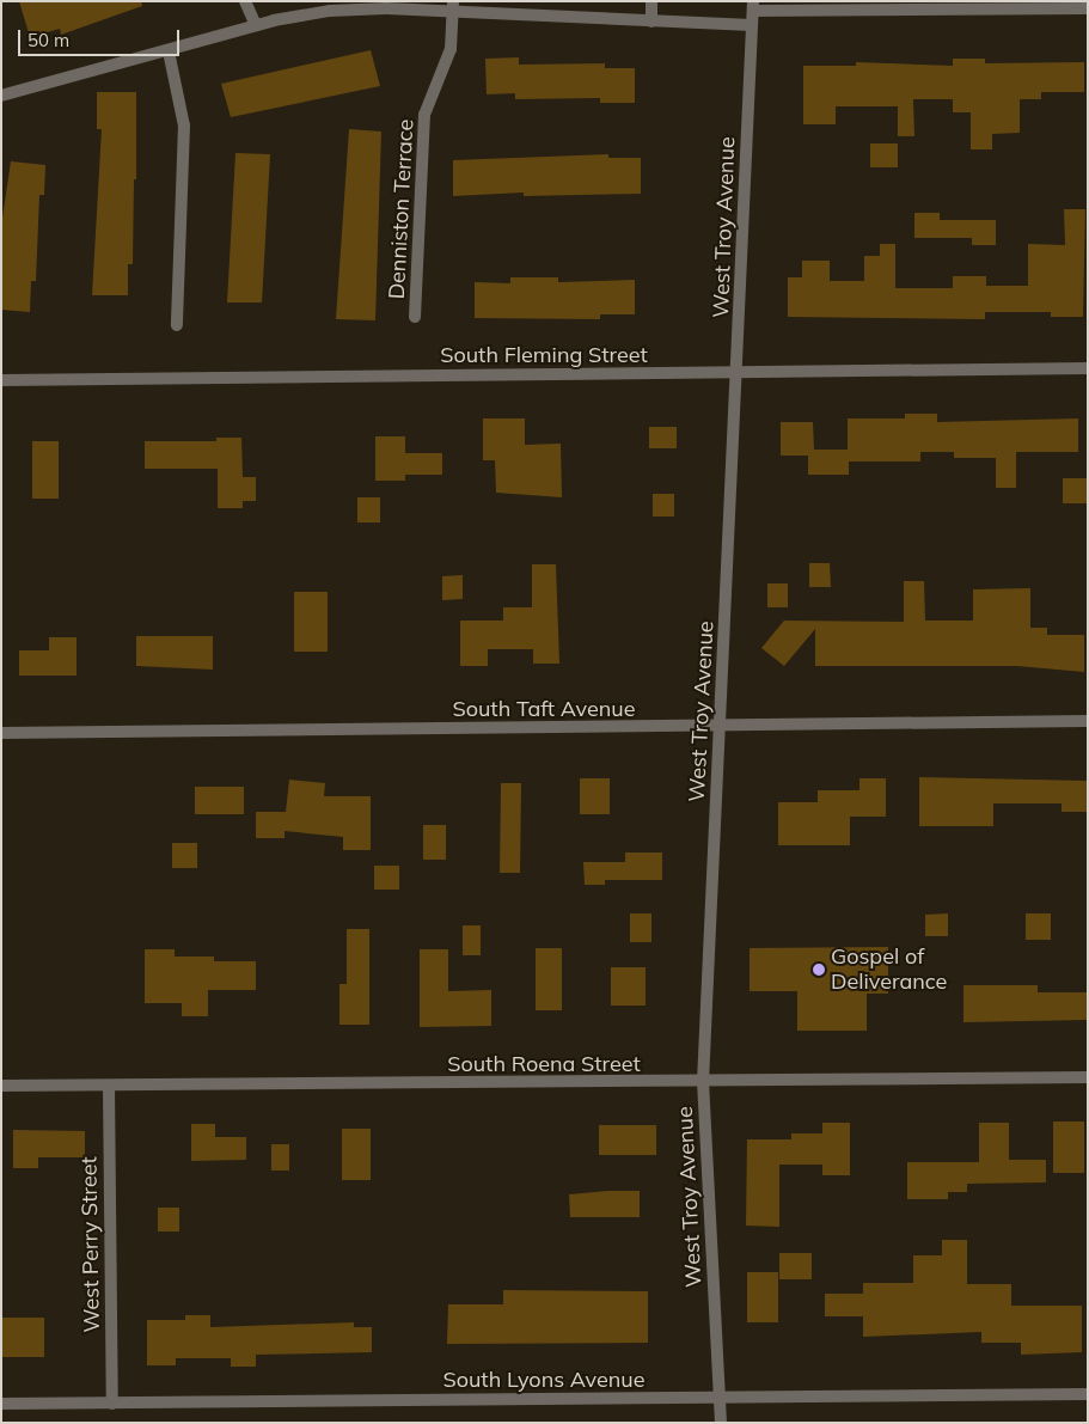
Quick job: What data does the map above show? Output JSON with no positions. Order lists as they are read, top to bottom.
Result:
{
  "streets": {
    "street": [
      "Denniston Terrace",
      "West Troy Avenue",
      "South Fleming Street",
      "South Taft Avenue",
      "South Roena Street",
      "West Perry Street",
      "South Lyons Avenue"
    ]
  },
  "crossings": [
    ["West Troy Avenue", "South Fleming Street"],
    ["West Troy Avenue", "South Taft Avenue"],
    ["West Troy Avenue", "South Roena Street"],
    ["West Troy Avenue", "South Lyons Avenue"],
    ["South Roena Street", "West Perry Street"],
    ["West Perry Street", "South Lyons Avenue"]
  ],
  "places": ["Gospel of Deliverance"],
  "scale_bar": "50 m"
}
